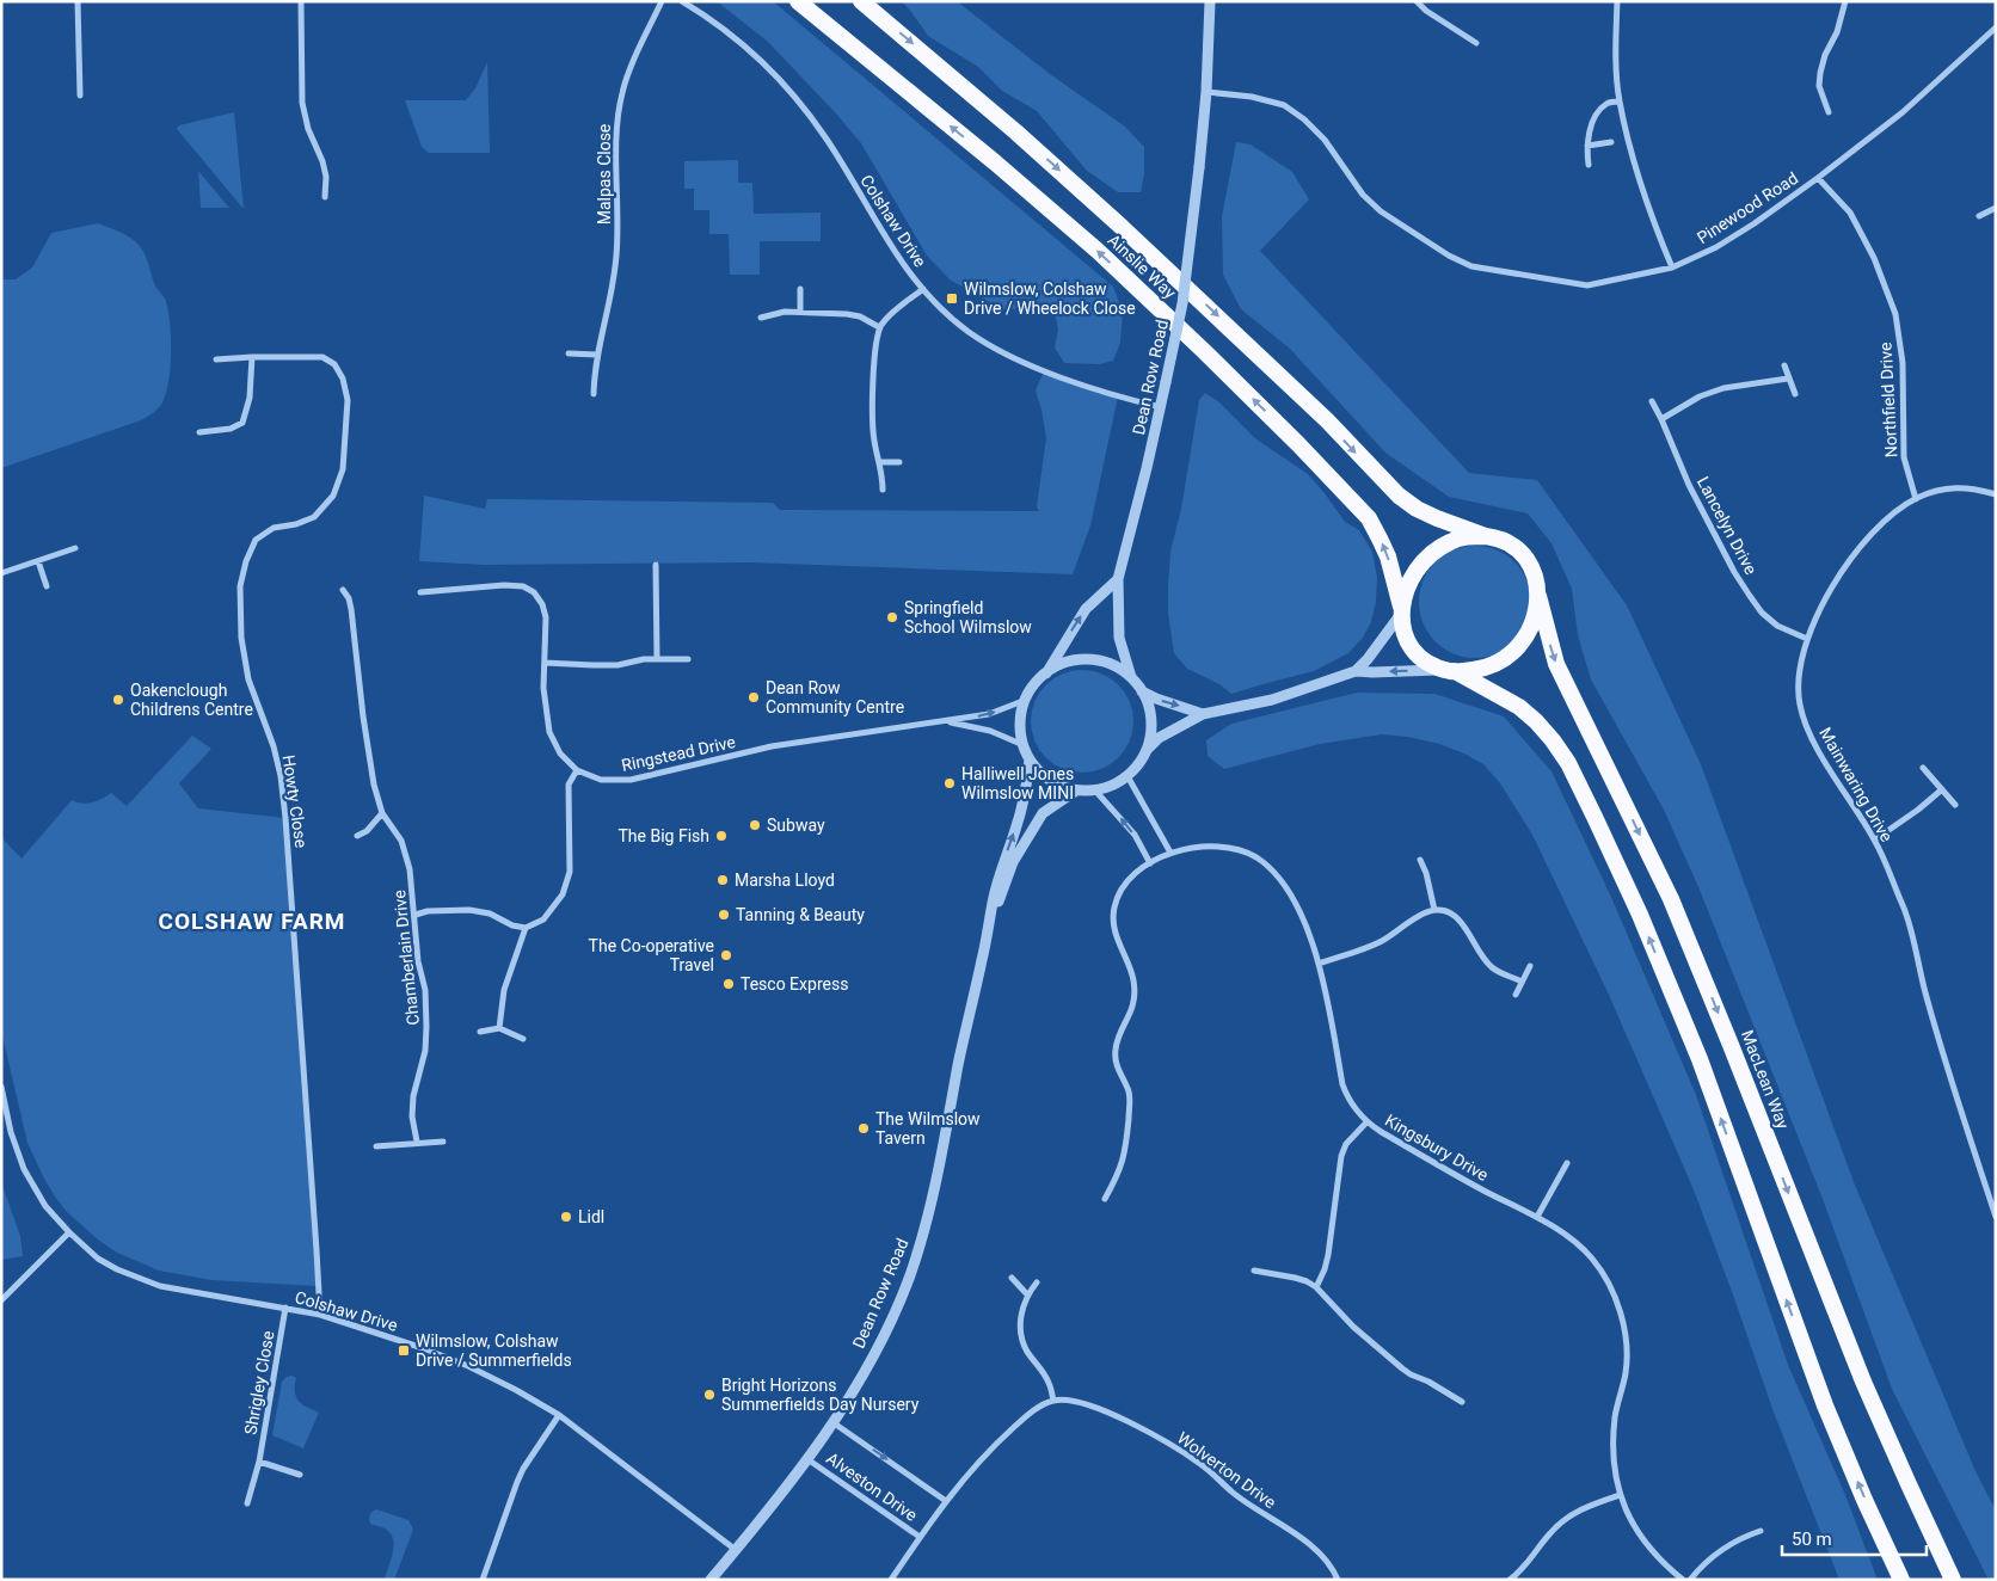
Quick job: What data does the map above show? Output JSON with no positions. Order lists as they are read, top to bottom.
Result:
{
  "streets": {
    "highway": ["Ainslie Way", "MacLean Way"],
    "street": [
      "Malpas Close",
      "Pinewood Road",
      "Colshaw Drive",
      "Dean Row Road",
      "Northfield Drive",
      "Lancelyn Drive",
      "Ringstead Drive",
      "Mainwaring Drive",
      "Howty Close",
      "Chamberlain Drive",
      "Kingsbury Drive",
      "Shrigley Close",
      "Wolverton Drive",
      "Alveston Drive"
    ]
  },
  "crossings": [
    ["Pinewood Road", "Dean Row Road"],
    ["Pinewood Road", "Northfield Drive"],
    ["Colshaw Drive", "Dean Row Road"],
    ["Colshaw Drive", "Howty Close"],
    ["Colshaw Drive", "Shrigley Close"],
    ["Ainslie Way", "MacLean Way"],
    ["Dean Row Road", "Ringstead Drive"],
    ["Dean Row Road", "Alveston Drive"],
    ["Northfield Drive", "Mainwaring Drive"],
    ["Lancelyn Drive", "Mainwaring Drive"]
  ],
  "districts": ["COLSHAW FARM"],
  "places": {
    "transit": ["Wilmslow, Colshaw Drive / Wheelock Close", "Wilmslow, Colshaw Drive / Summerfields"],
    "other": [
      "Springfield School Wilmslow",
      "Dean Row Community Centre",
      "Oakenclough Childrens Centre",
      "Halliwell Jones Wilmslow MINI",
      "Subway",
      "The Big Fish",
      "Marsha Lloyd",
      "Tanning & Beauty",
      "The Co-operative Travel",
      "Tesco Express",
      "The Wilmslow Tavern",
      "Lidl",
      "Bright Horizons Summerfields Day Nursery"
    ]
  },
  "scale_bar": "50 m"
}
